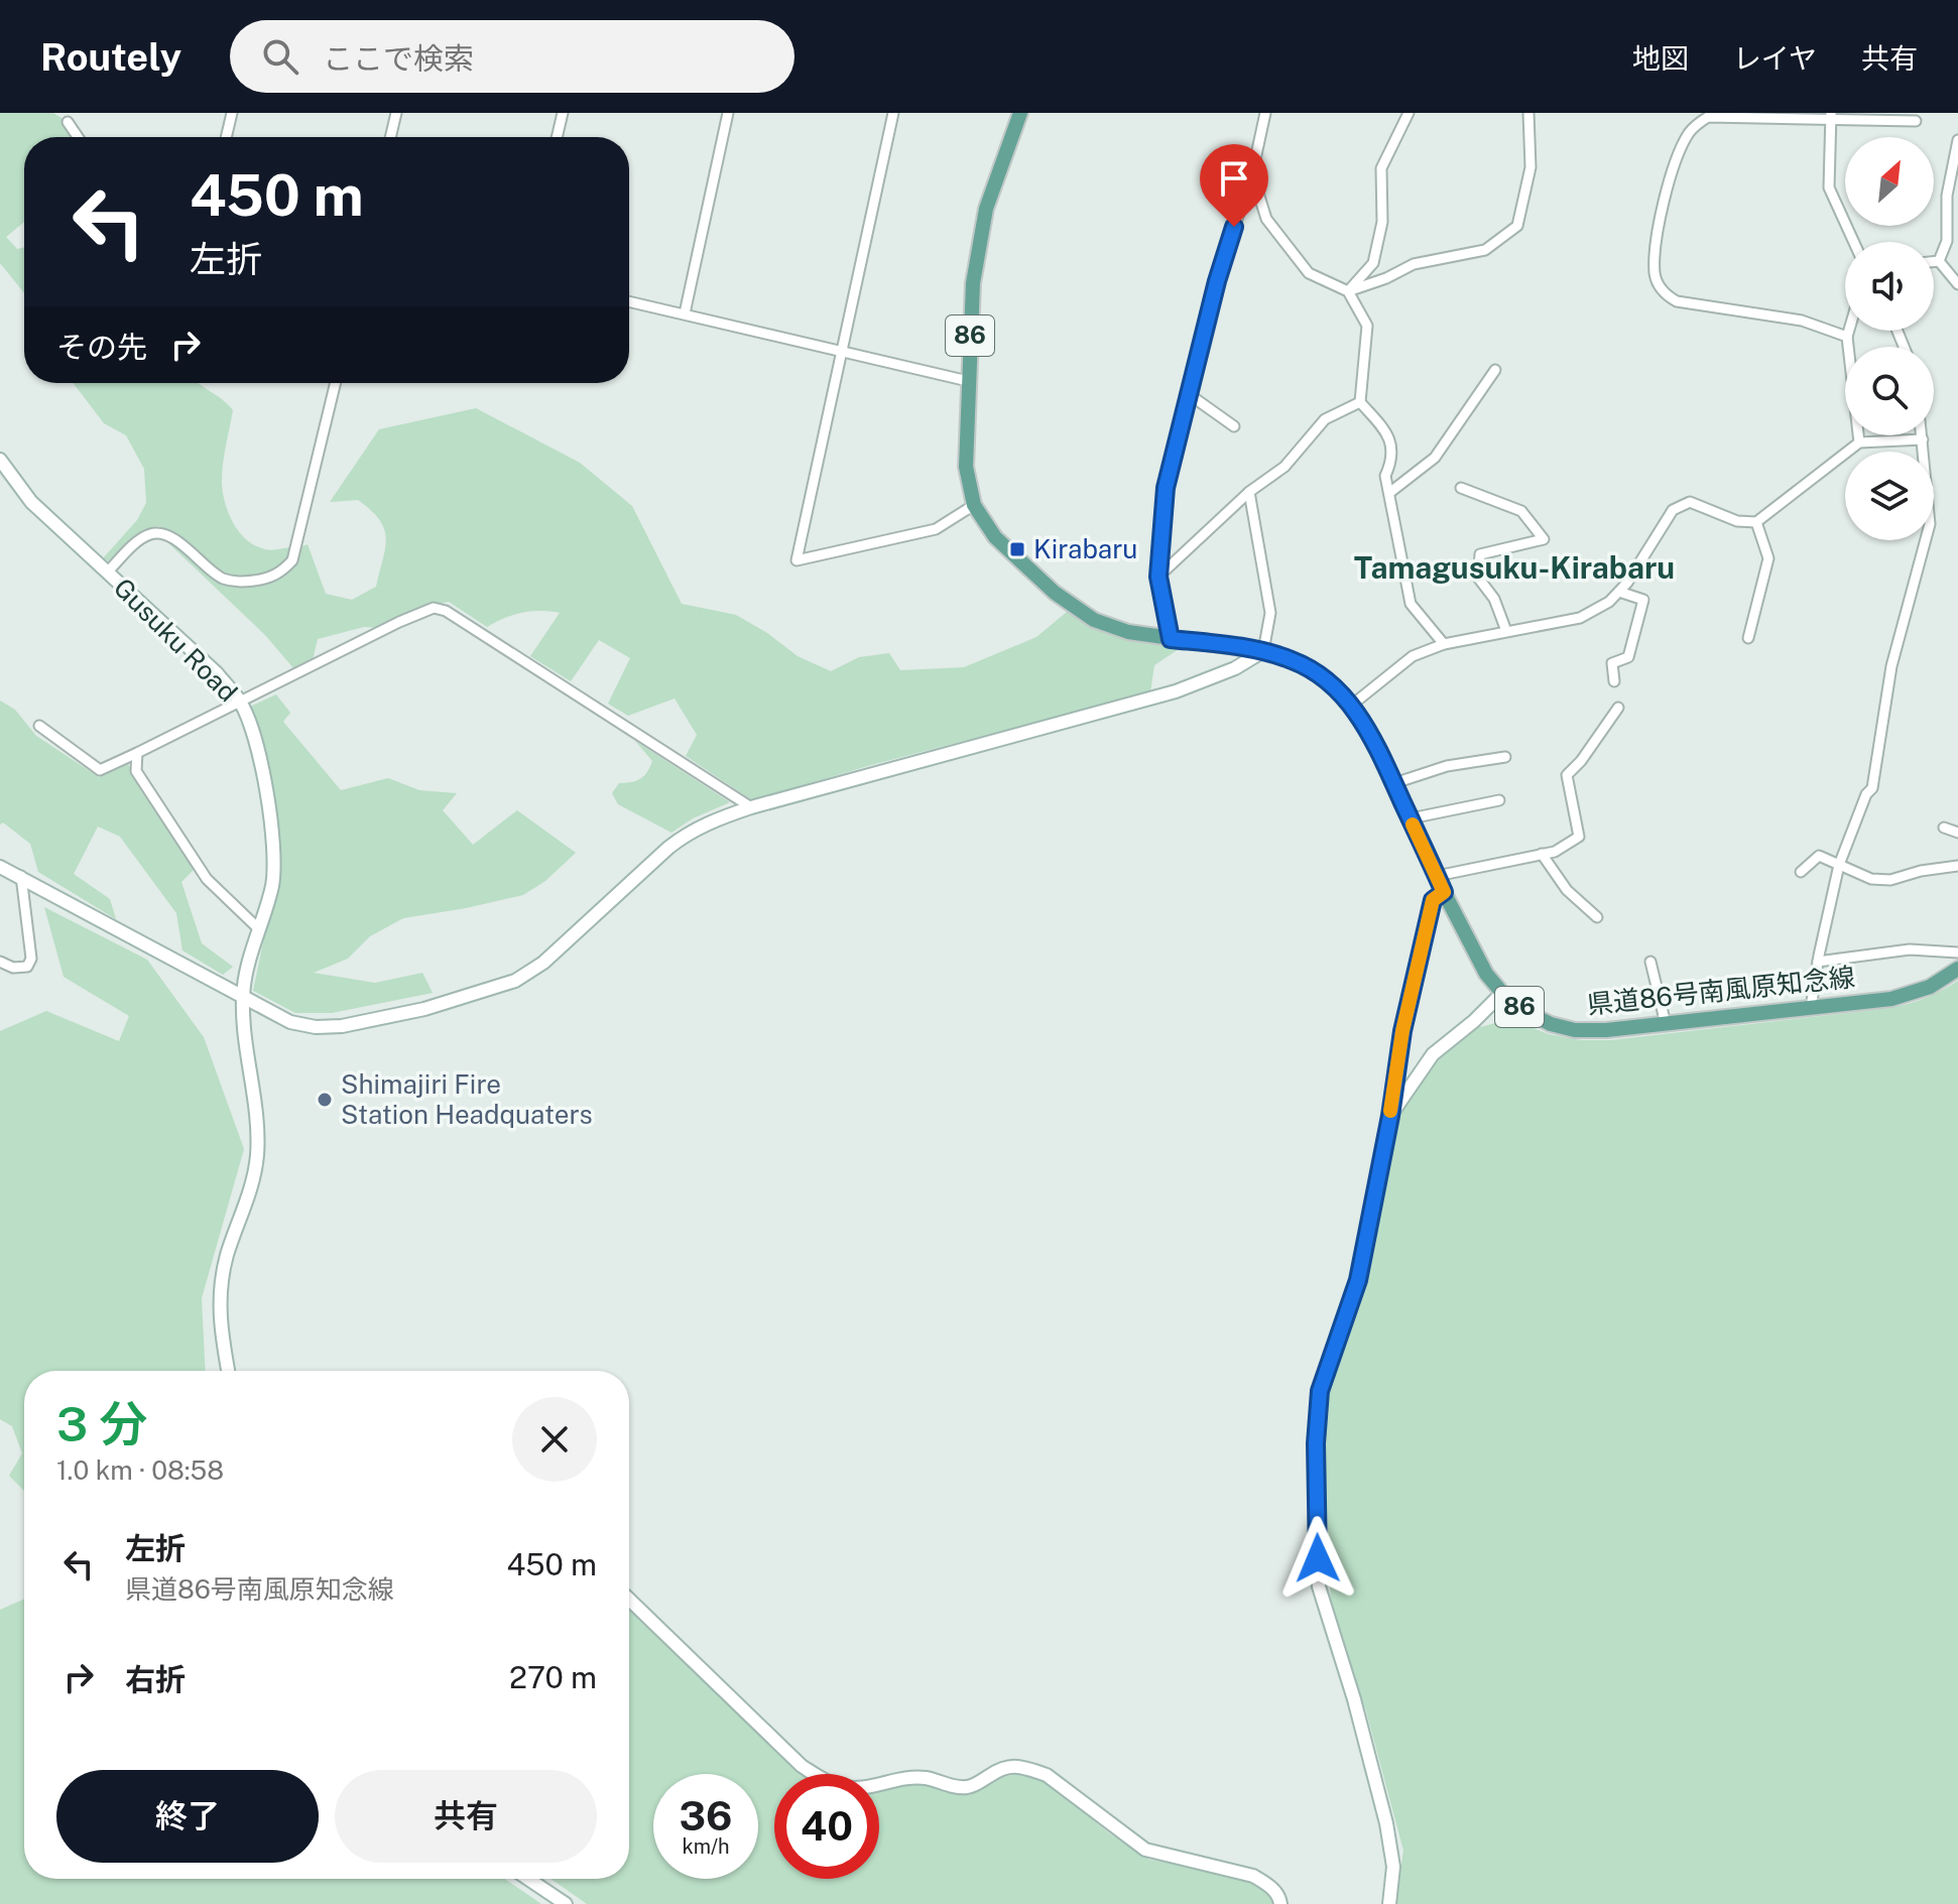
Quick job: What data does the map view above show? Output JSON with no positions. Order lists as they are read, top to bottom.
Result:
{
  "streets": {
    "main road": ["86", "県道86号南風原知念線"],
    "street": ["Gusuku Road"]
  },
  "districts": ["Tamagusuku-Kirabaru"],
  "places": {
    "transit": ["Kirabaru"],
    "other": ["Shimajiri Fire Station Headquaters"]
  },
  "north": "top right",
  "page": {
    "header": "Routely",
    "search": "ここで検索",
    "nav": ["地図", "レイヤ", "共有"],
    "turn": ["450 m", "左折"],
    "then": "その先",
    "heading": ["3 分", "1.0 km · 08:58"],
    "list": [
      {
        "name": "左折",
        "note": "県道86号南風原知念線",
        "value": "450 m"
      },
      {
        "name": "右折",
        "value": "270 m"
      }
    ],
    "buttons": ["終了", "共有"],
    "speed": "36 km/h",
    "limit": "40"
  }
}
